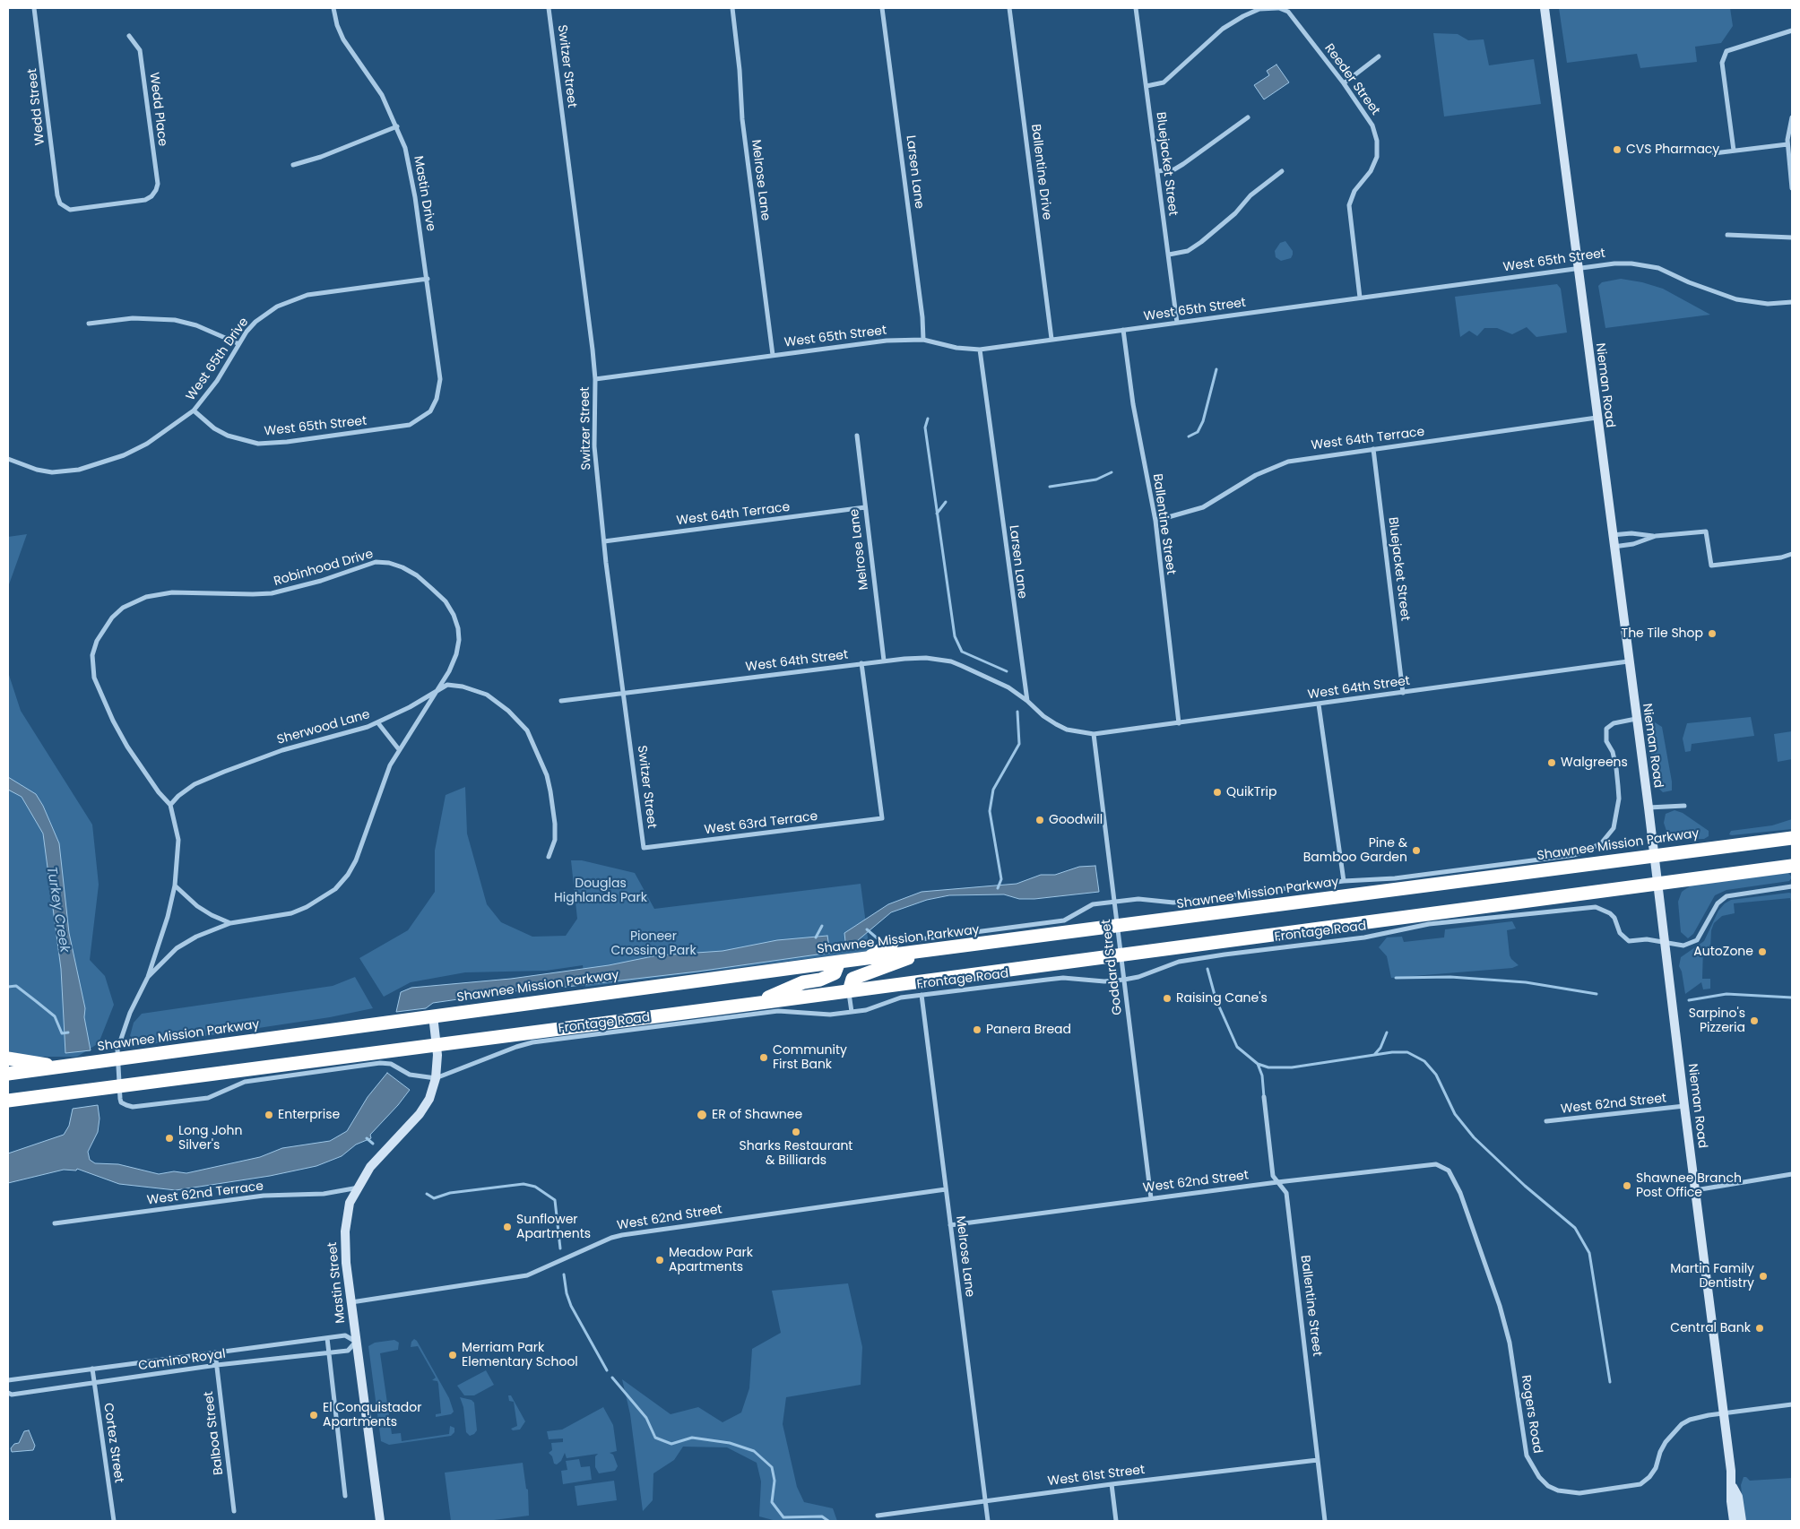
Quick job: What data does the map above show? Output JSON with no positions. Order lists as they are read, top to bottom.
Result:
{
  "streets": {
    "highway": ["Shawnee Mission Parkway"],
    "main road": ["Nieman Road", "Mastin Street"],
    "street": [
      "Switzer Street",
      "Reeder Street",
      "Wedd Street",
      "Wedd Place",
      "Bluejacket Street",
      "Larsen Lane",
      "Ballentine Drive",
      "Melrose Lane",
      "Mastin Drive",
      "West 65th Street",
      "West 65th Drive",
      "West 64th Terrace",
      "Ballentine Street",
      "Robinhood Drive",
      "West 64th Street",
      "Sherwood Lane",
      "West 63rd Terrace",
      "Frontage Road",
      "Goddard Street",
      "West 62nd Street",
      "West 62nd Terrace",
      "Camino Royal",
      "Rogers Road",
      "Balboa Street",
      "Cortez Street",
      "West 61st Street"
    ]
  },
  "crossings": [
    ["Switzer Street", "West 65th Street"],
    ["Switzer Street", "West 64th Terrace"],
    ["Switzer Street", "West 64th Street"],
    ["Switzer Street", "West 63rd Terrace"],
    ["Reeder Street", "West 65th Street"],
    ["Wedd Street", "Wedd Place"],
    ["Bluejacket Street", "West 65th Street"],
    ["Bluejacket Street", "West 64th Terrace"],
    ["Bluejacket Street", "West 64th Street"],
    ["Larsen Lane", "West 65th Street"],
    ["Larsen Lane", "West 64th Street"],
    ["Ballentine Drive", "West 65th Street"],
    ["Melrose Lane", "West 65th Street"],
    ["Melrose Lane", "West 64th Terrace"],
    ["Melrose Lane", "West 64th Street"],
    ["Melrose Lane", "Frontage Road"],
    ["Melrose Lane", "West 62nd Street"],
    ["Melrose Lane", "West 61st Street"],
    ["Mastin Drive", "West 65th Street"],
    ["Mastin Drive", "West 65th Drive"],
    ["West 65th Street", "West 65th Drive"],
    ["West 65th Street", "Nieman Road"],
    ["West 65th Street", "Ballentine Street"],
    ["Nieman Road", "West 64th Terrace"],
    ["Nieman Road", "West 64th Street"],
    ["Nieman Road", "Shawnee Mission Parkway"],
    ["Nieman Road", "Frontage Road"],
    ["Nieman Road", "West 62nd Street"],
    ["Nieman Road", "Rogers Road"],
    ["West 64th Terrace", "Ballentine Street"],
    ["Ballentine Street", "West 64th Street"],
    ["Ballentine Street", "West 62nd Street"],
    ["Ballentine Street", "West 61st Street"],
    ["Robinhood Drive", "Sherwood Lane"],
    ["Robinhood Drive", "Shawnee Mission Parkway"],
    ["Robinhood Drive", "Frontage Road"],
    ["West 64th Street", "West 63rd Terrace"],
    ["West 64th Street", "Goddard Street"],
    ["Shawnee Mission Parkway", "Goddard Street"],
    ["Shawnee Mission Parkway", "Mastin Street"],
    ["Frontage Road", "Goddard Street"],
    ["Frontage Road", "Mastin Street"],
    ["Goddard Street", "West 62nd Street"],
    ["West 62nd Street", "Mastin Street"],
    ["West 62nd Street", "Rogers Road"],
    ["West 62nd Terrace", "Mastin Street"],
    ["Mastin Street", "Camino Royal"],
    ["Camino Royal", "Balboa Street"],
    ["Camino Royal", "Cortez Street"]
  ],
  "water": ["Turkey Creek"],
  "parks": ["Douglas Highlands Park", "Pioneer Crossing Park"],
  "places": [
    "CVS Pharmacy",
    "The Tile Shop",
    "Walgreens",
    "QuikTrip",
    "Goodwill",
    "Pine & Bamboo Garden",
    "AutoZone",
    "Raising Cane's",
    "Sarpino's Pizzeria",
    "Panera Bread",
    "Community First Bank",
    "Enterprise",
    "ER of Shawnee",
    "Sharks Restaurant & Billiards",
    "Long John Silver's",
    "Shawnee Branch Post Office",
    "Sunflower Apartments",
    "Meadow Park Apartments",
    "Martin Family Dentistry",
    "Central Bank",
    "Merriam Park Elementary School",
    "El Conquistador Apartments"
  ]
}
